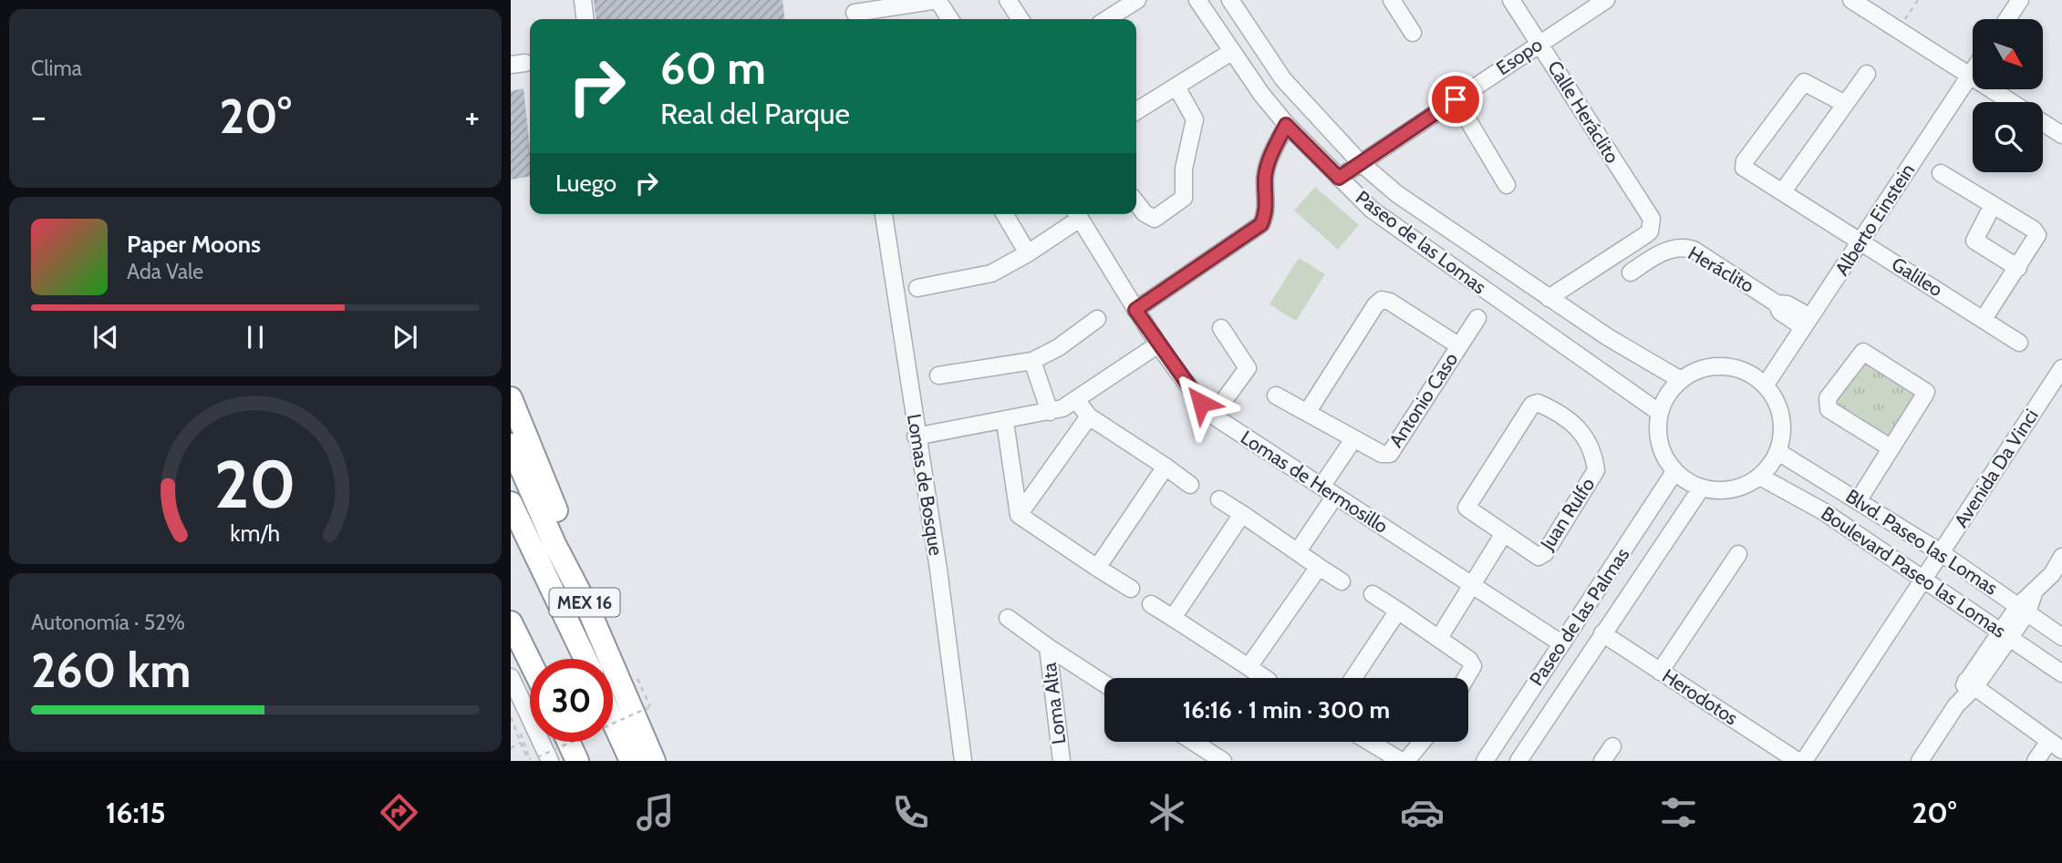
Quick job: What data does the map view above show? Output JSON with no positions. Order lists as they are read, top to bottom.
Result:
{
  "streets": {
    "highway": ["MEX 16"],
    "street": [
      "Esopo",
      "Calle Heráclito",
      "Alberto Einstein",
      "Paseo de las Lomas",
      "Heráclito",
      "Galileo",
      "Antonio Caso",
      "Avenida Da Vinci",
      "Lomas de Hermosillo",
      "Lomas de Bosque",
      "Juan Rulfo",
      "Blvd. Paseo las Lomas",
      "Boulevard Paseo las Lomas",
      "Paseo de las Palmas",
      "Herodotos",
      "Loma Alta"
    ]
  },
  "crossings": [
    ["Esopo", "Calle Heráclito"],
    ["Esopo", "Paseo de las Lomas"],
    ["Calle Heráclito", "Paseo de las Lomas"],
    ["Alberto Einstein", "Paseo de las Lomas"],
    ["Alberto Einstein", "Heráclito"],
    ["Alberto Einstein", "Galileo"],
    ["Alberto Einstein", "Blvd. Paseo las Lomas"],
    ["Alberto Einstein", "Boulevard Paseo las Lomas"],
    ["Alberto Einstein", "Paseo de las Palmas"],
    ["Paseo de las Lomas", "Blvd. Paseo las Lomas"],
    ["Paseo de las Lomas", "Boulevard Paseo las Lomas"],
    ["Paseo de las Lomas", "Paseo de las Palmas"],
    ["Avenida Da Vinci", "Blvd. Paseo las Lomas"],
    ["Avenida Da Vinci", "Boulevard Paseo las Lomas"],
    ["Lomas de Hermosillo", "Paseo de las Palmas"],
    ["Blvd. Paseo las Lomas", "Boulevard Paseo las Lomas"],
    ["Blvd. Paseo las Lomas", "Paseo de las Palmas"],
    ["Boulevard Paseo las Lomas", "Paseo de las Palmas"],
    ["Paseo de las Palmas", "Herodotos"]
  ],
  "north": "bottom right",
  "page": {
    "tile": [
      "Clima",
      ["Autonomía · 52%", "260 km"]
    ],
    "turn": ["60 m", "Real del Parque"],
    "heat": ["−", "20°", "+"],
    "then": "Luego",
    "song": ["Paper Moons", "Ada Vale"],
    "limit": "30",
    "trip": "16:16 · 1 min · 300 m",
    "tabs": ["16:15", "20°"],
    "gauge": ["20", "km/h"]
  }
}
